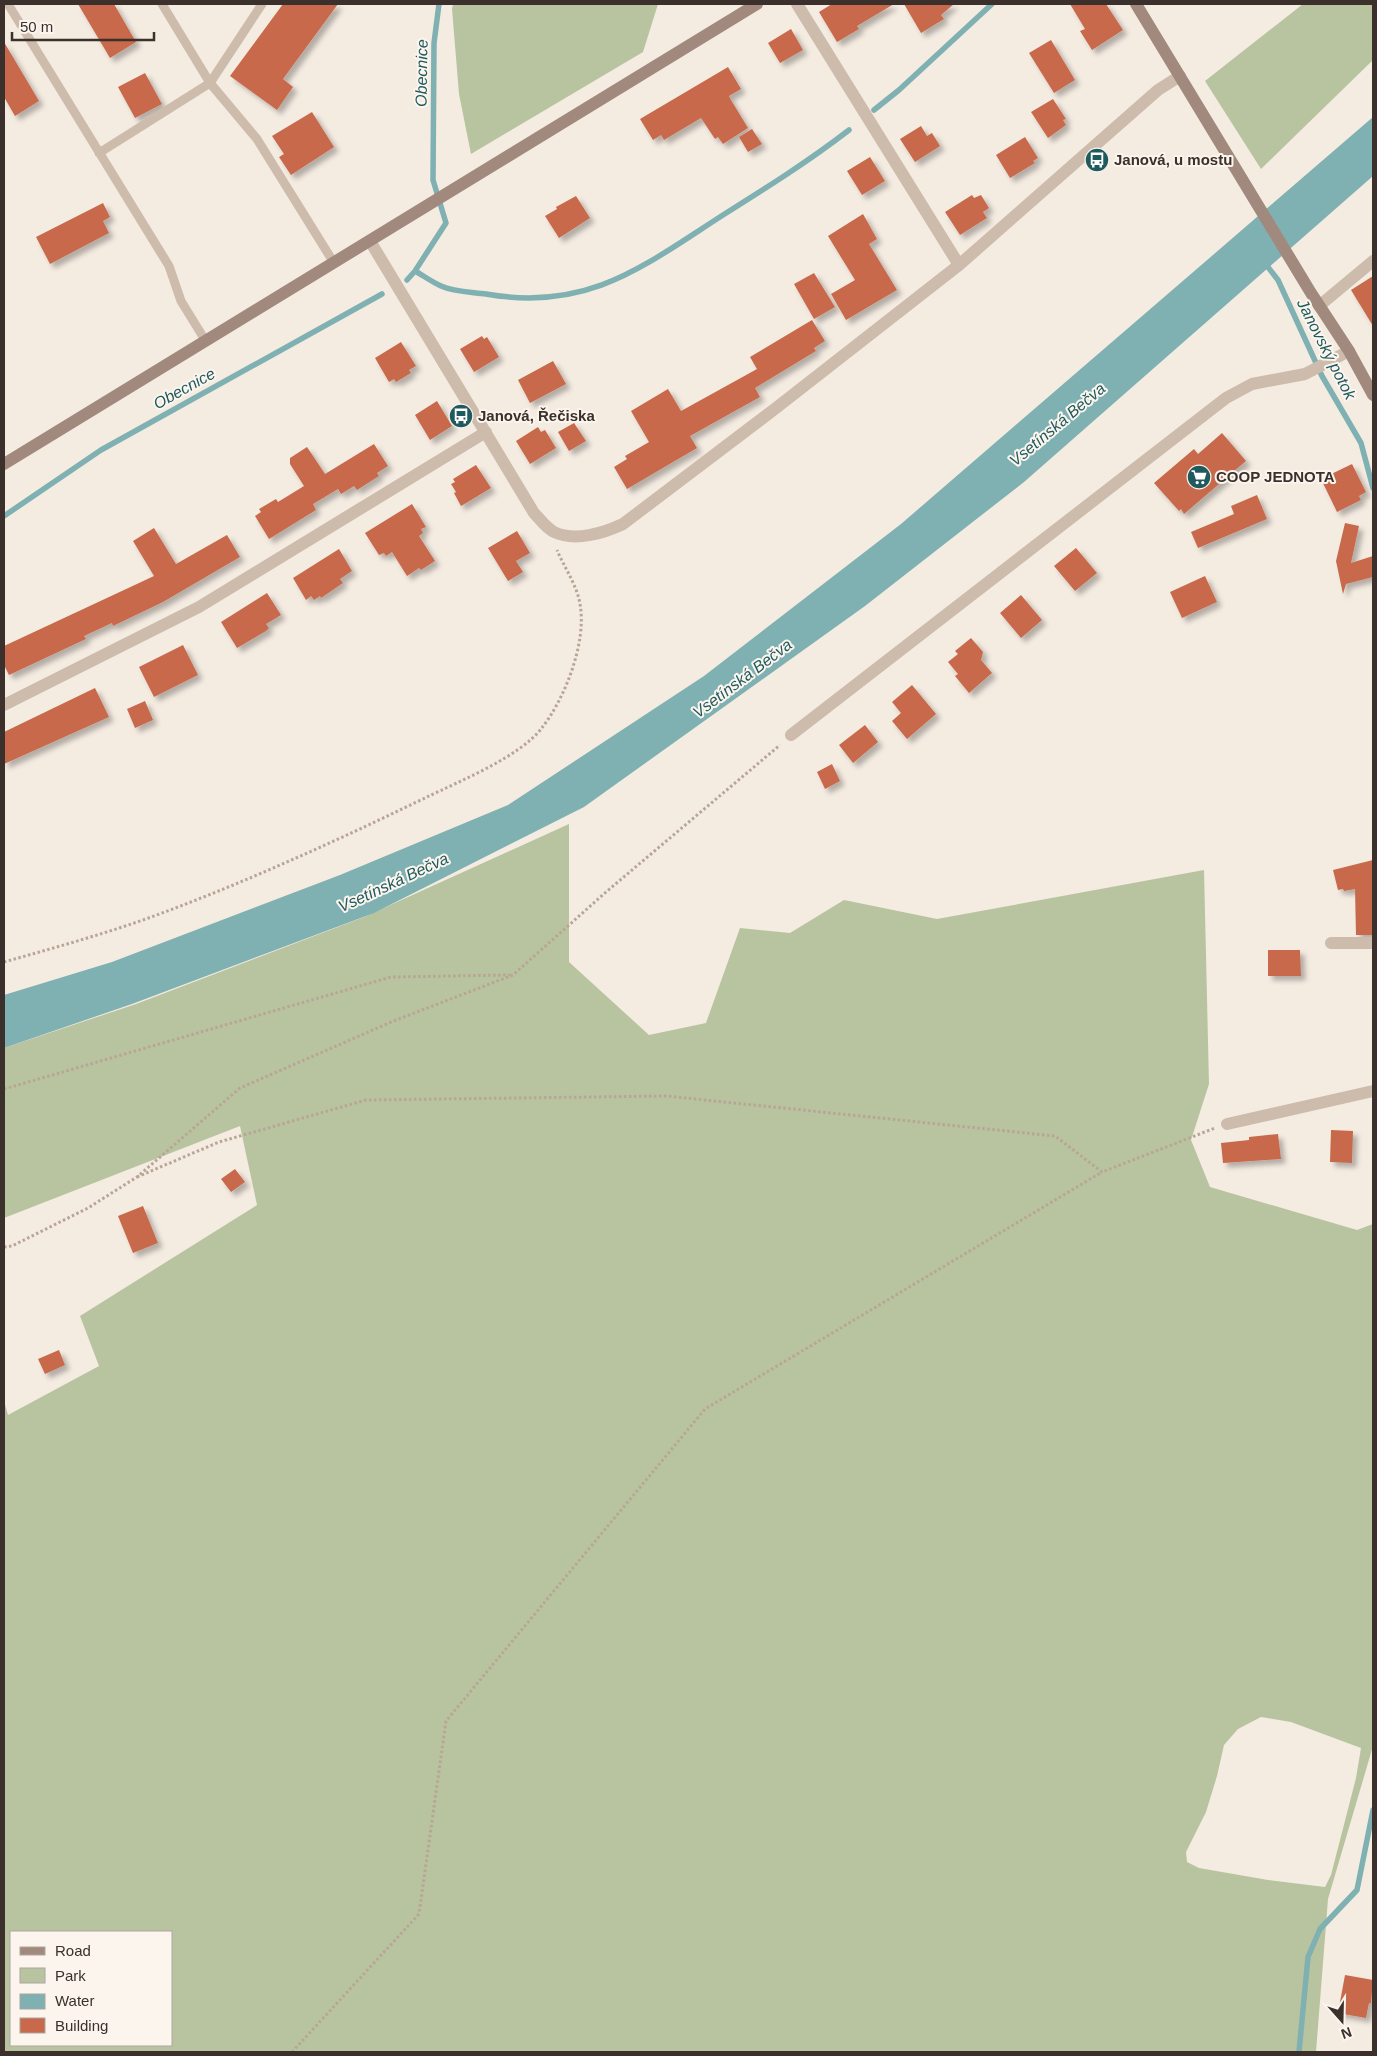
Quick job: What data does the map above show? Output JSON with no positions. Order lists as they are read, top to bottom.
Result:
{
  "water": ["Obecnice", "Janovský potok", "Vsetínská Bečva"],
  "places": {
    "bus stop": ["Janová, u mostu", "Janová, Řečiska"],
    "supermarket": ["COOP JEDNOTA"]
  },
  "legend": [
    "Road",
    "Park",
    "Water",
    "Building"
  ],
  "scale_bar": "50 m",
  "north": "bottom"
}
